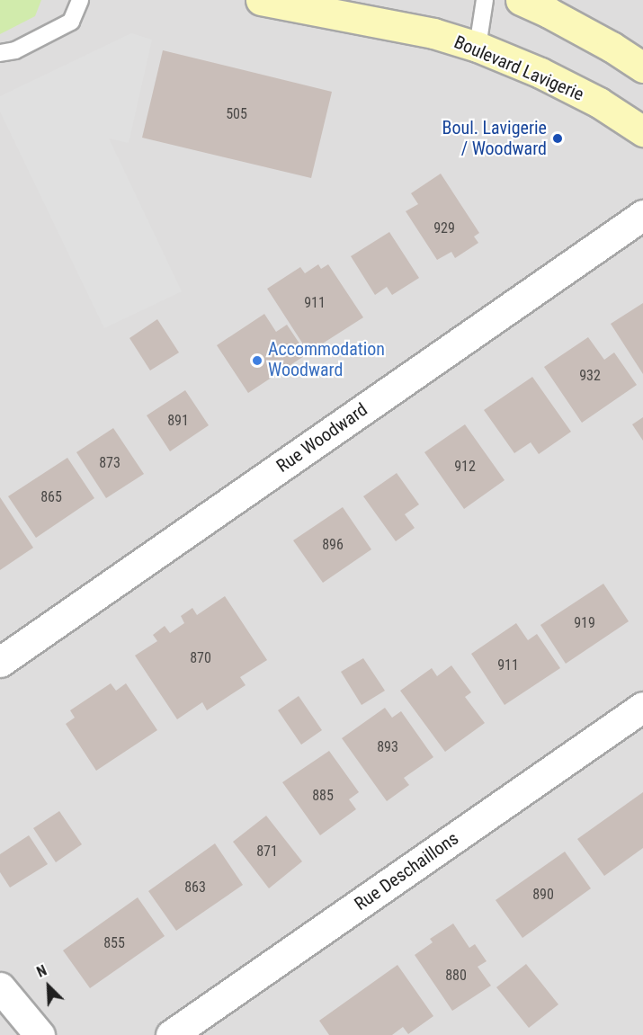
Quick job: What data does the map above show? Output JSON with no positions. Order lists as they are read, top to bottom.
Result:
{
  "streets": {
    "main road": ["Boulevard Lavigerie"],
    "street": ["Rue Woodward", "Rue Deschaillons"]
  },
  "places": ["Boul. Lavigerie / Woodward", "Accommodation Woodward"],
  "house_numbers": [
    "505",
    "929",
    "911",
    "932",
    "891",
    "873",
    "912",
    "865",
    "896",
    "919",
    "870",
    "911",
    "893",
    "885",
    "871",
    "863",
    "890",
    "855",
    "880"
  ],
  "north": "top left"
}
